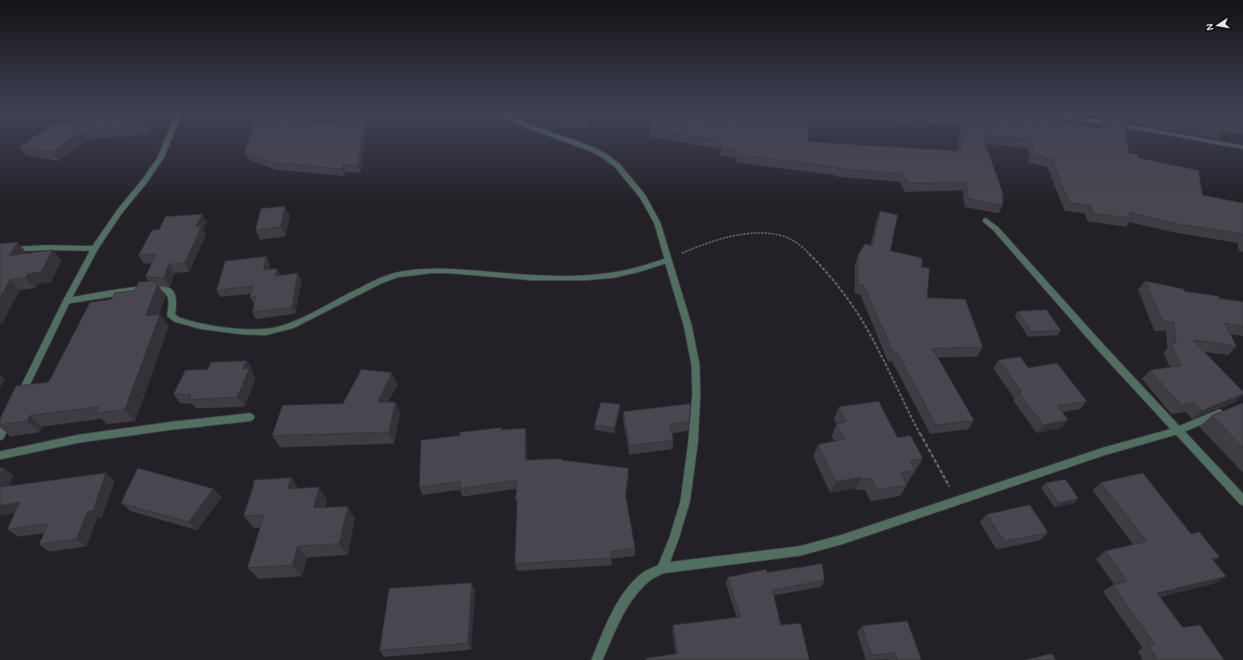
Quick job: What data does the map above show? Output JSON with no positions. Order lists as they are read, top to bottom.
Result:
{
  "north": "left"
}
